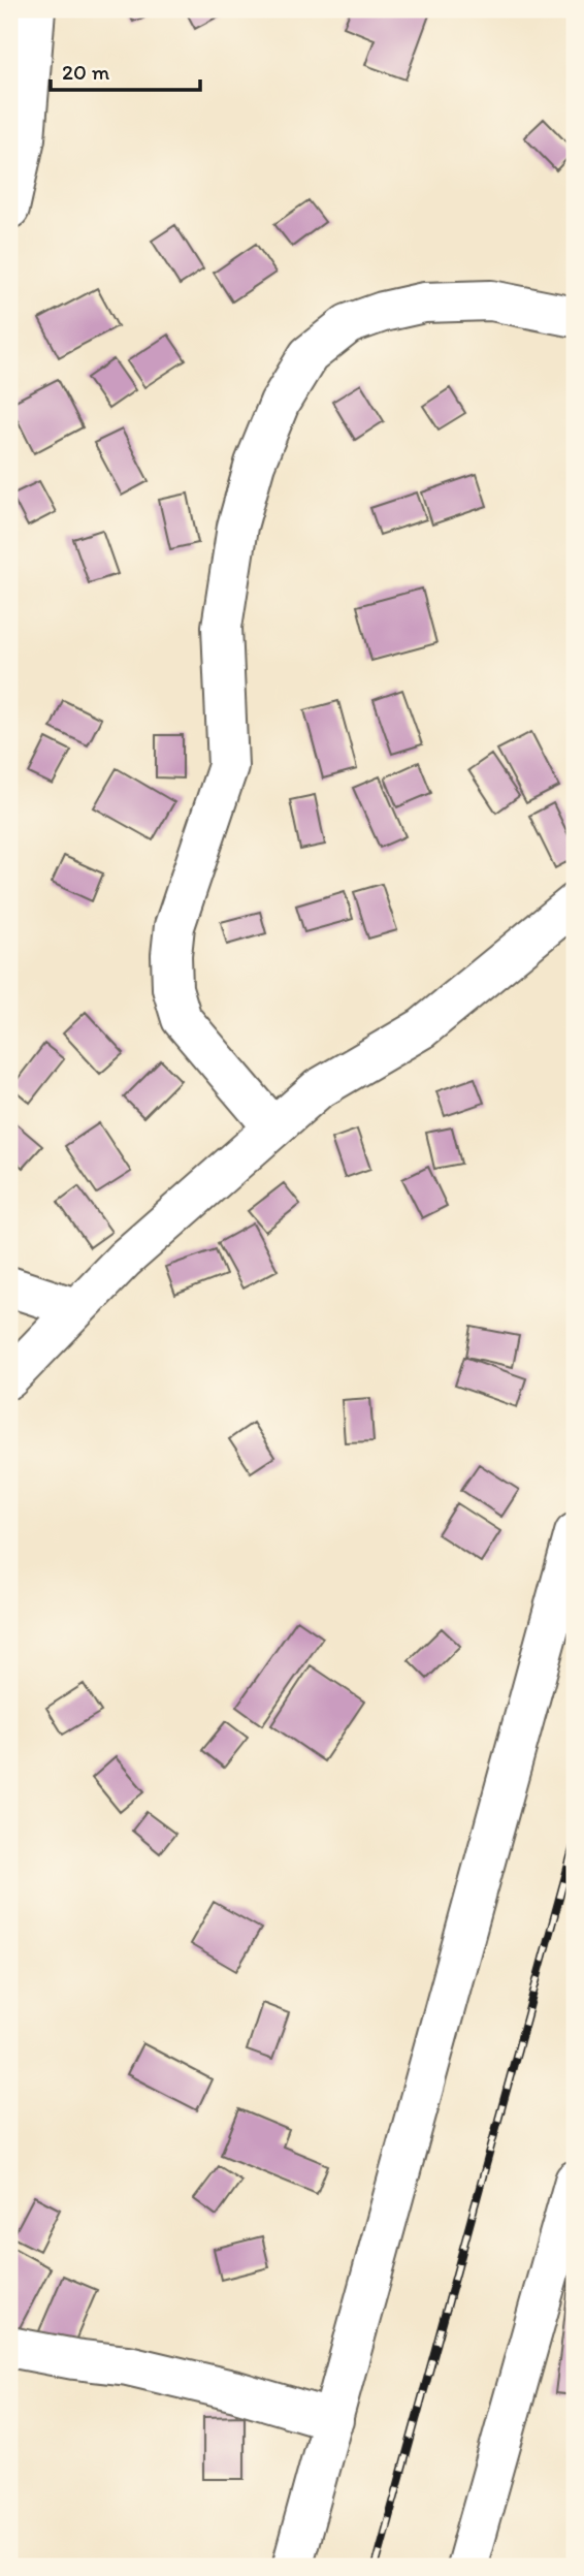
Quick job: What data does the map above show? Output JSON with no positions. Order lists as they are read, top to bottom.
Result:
{
  "scale_bar": "20 m"
}
